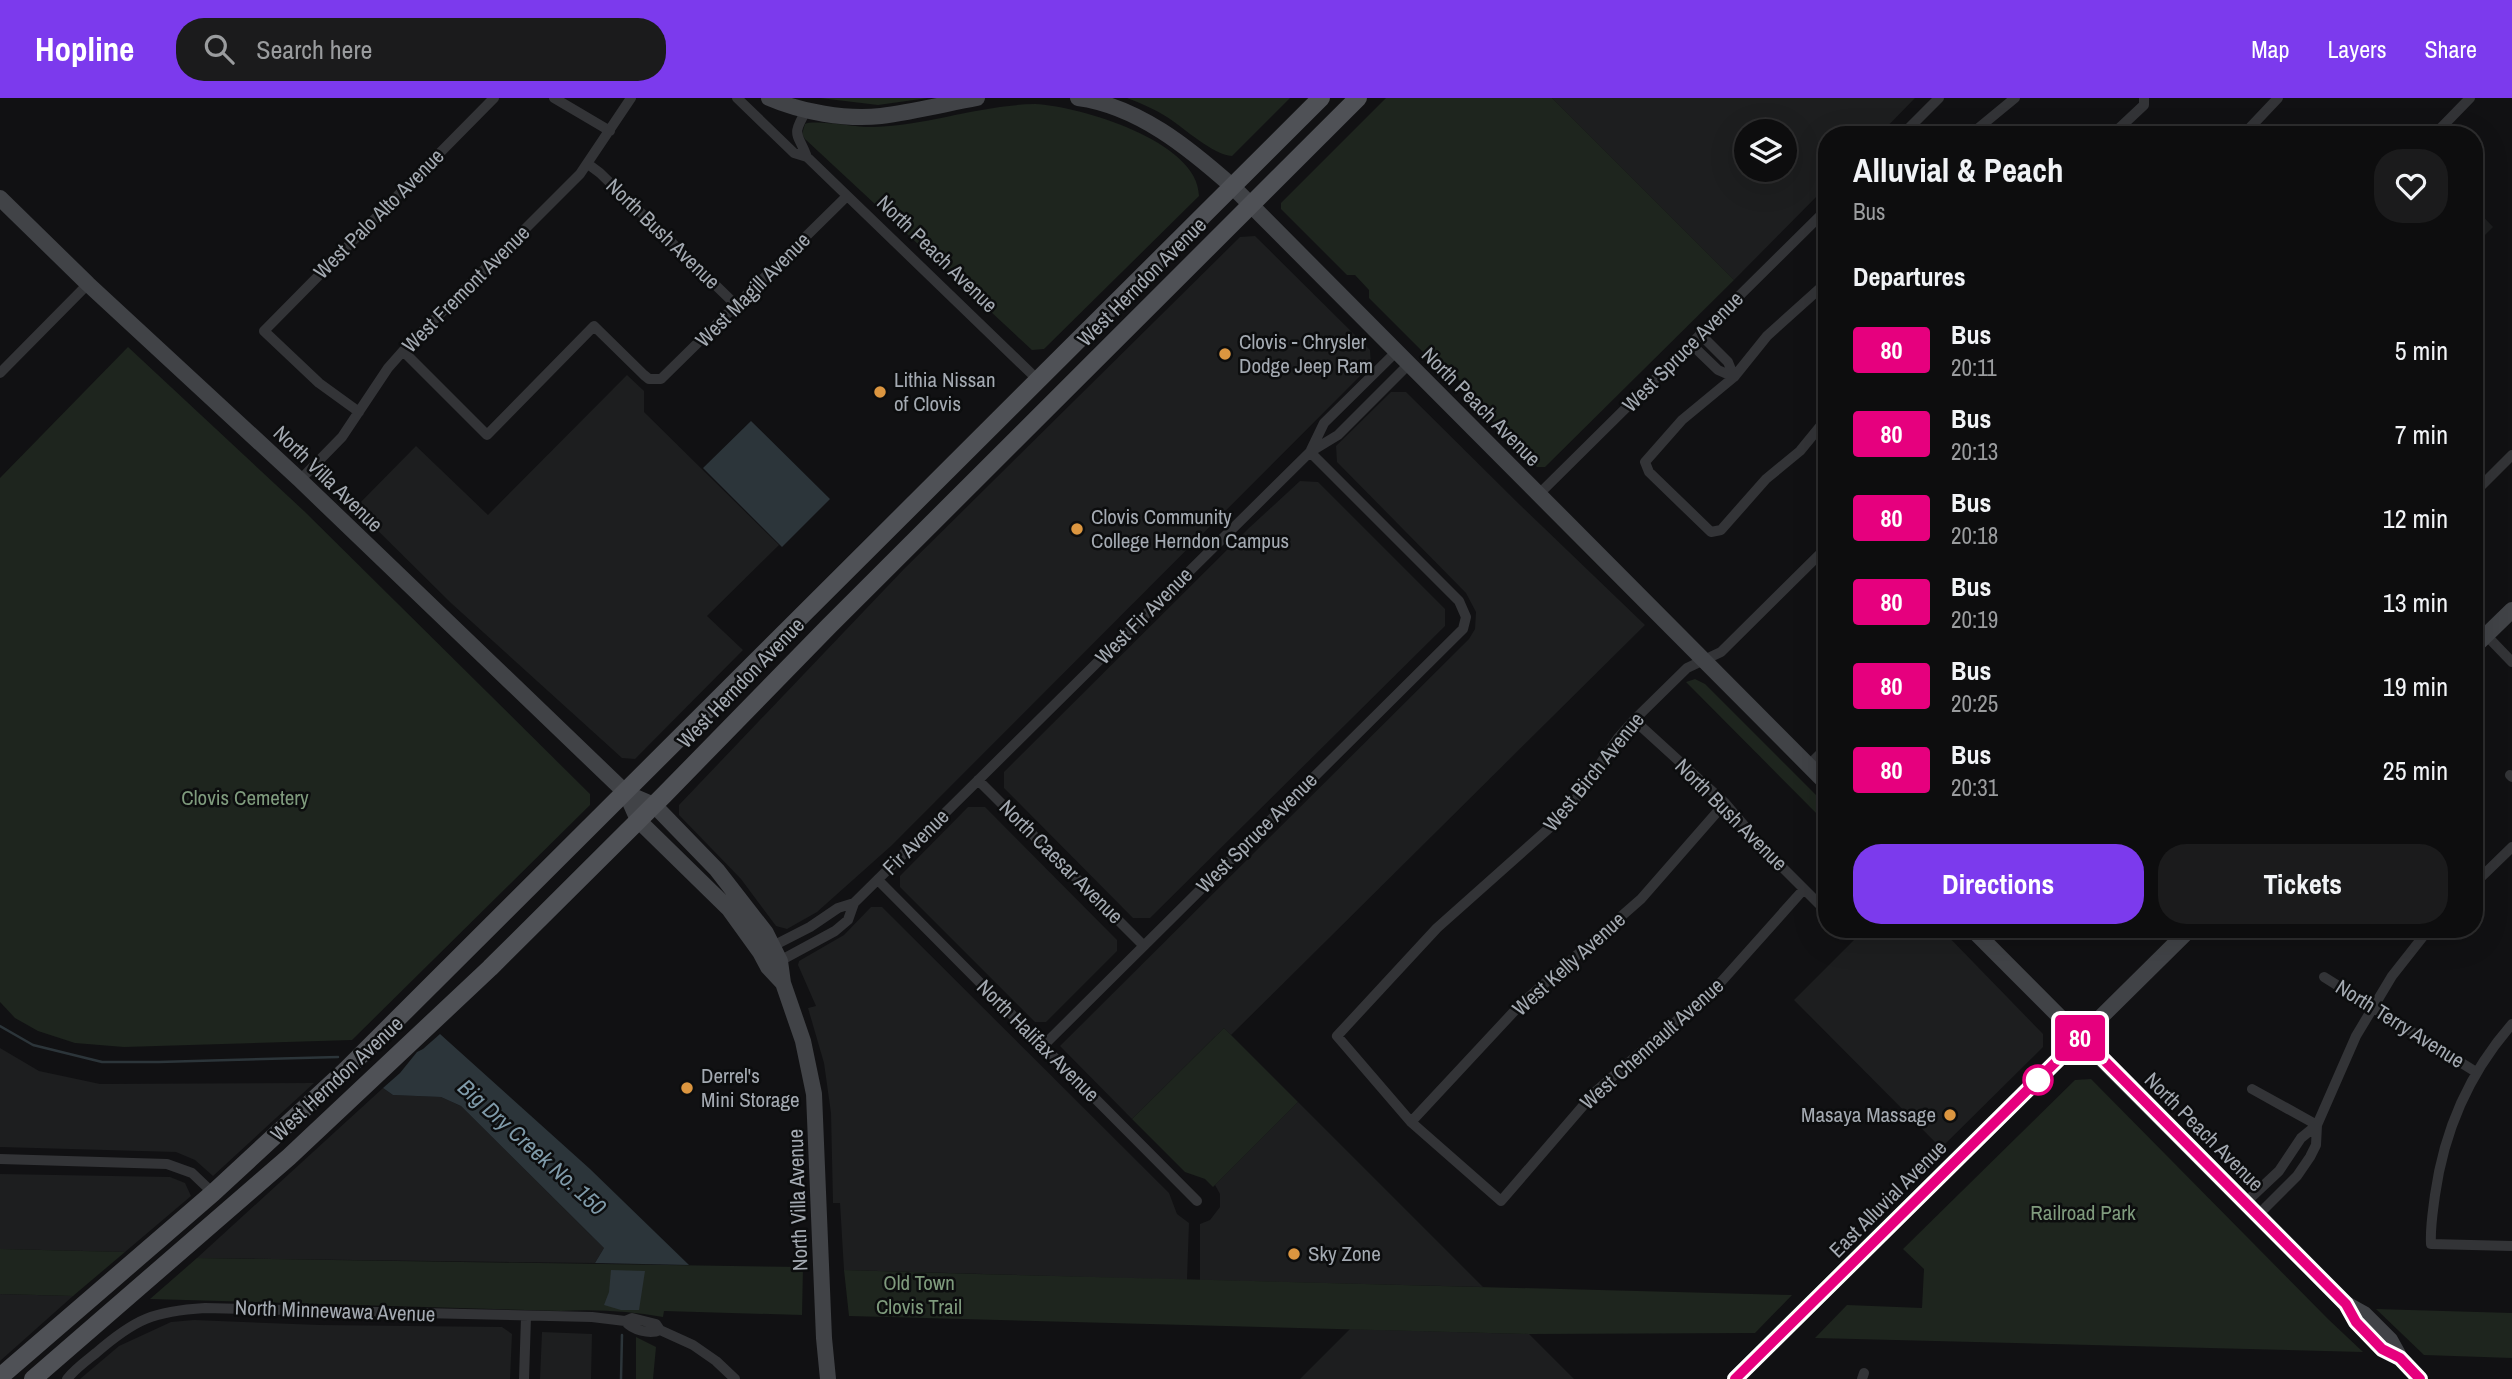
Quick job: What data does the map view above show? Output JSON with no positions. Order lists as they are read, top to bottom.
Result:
{
  "streets": {
    "main road": ["West Herndon Avenue"],
    "street": [
      "West Palo Alto Avenue",
      "North Bush Avenue",
      "North Peach Avenue",
      "West Fremont Avenue",
      "West Magill Avenue",
      "West Spruce Avenue",
      "North Villa Avenue",
      "West Fir Avenue",
      "West Birch Avenue",
      "Fir Avenue",
      "North Caesar Avenue",
      "West Kelly Avenue",
      "North Terry Avenue",
      "North Halifax Avenue",
      "West Chennault Avenue",
      "East Alluvial Avenue",
      "North Minnewawa Avenue"
    ]
  },
  "crossings": [
    ["West Palo Alto Avenue", "West Fremont Avenue"],
    ["North Bush Avenue", "West Fremont Avenue"],
    ["North Bush Avenue", "West Magill Avenue"],
    ["North Bush Avenue", "West Birch Avenue"],
    ["North Bush Avenue", "West Kelly Avenue"],
    ["North Bush Avenue", "West Chennault Avenue"],
    ["North Peach Avenue", "West Herndon Avenue"],
    ["North Peach Avenue", "West Magill Avenue"],
    ["North Peach Avenue", "West Spruce Avenue"],
    ["North Peach Avenue", "West Fir Avenue"],
    ["North Peach Avenue", "West Birch Avenue"],
    ["North Peach Avenue", "East Alluvial Avenue"],
    ["West Herndon Avenue", "North Villa Avenue"],
    ["West Fremont Avenue", "West Magill Avenue"],
    ["West Fremont Avenue", "North Villa Avenue"],
    ["West Spruce Avenue", "West Fir Avenue"],
    ["West Spruce Avenue", "North Caesar Avenue"],
    ["West Spruce Avenue", "North Halifax Avenue"],
    ["North Villa Avenue", "Fir Avenue"],
    ["West Fir Avenue", "Fir Avenue"],
    ["West Fir Avenue", "North Caesar Avenue"],
    ["West Birch Avenue", "West Kelly Avenue"],
    ["West Birch Avenue", "West Chennault Avenue"],
    ["Fir Avenue", "North Caesar Avenue"],
    ["Fir Avenue", "North Halifax Avenue"],
    ["West Kelly Avenue", "West Chennault Avenue"]
  ],
  "water": ["Big Dry Creek No. 150"],
  "parks": ["Clovis Cemetery", "Railroad Park", "Old Town Clovis Trail"],
  "places": [
    "Clovis - Chrysler Dodge Jeep Ram",
    "Lithia Nissan of Clovis",
    "Clovis Community College Herndon Campus",
    "Derrel's Mini Storage",
    "Masaya Massage",
    "Sky Zone"
  ],
  "lines": ["bus line 80"],
  "page": {
    "header": "Hopline",
    "search": "Search here",
    "nav": ["Map", "Layers", "Share"],
    "on_map": "80",
    "heading": [
      ["Alluvial & Peach", "Bus"],
      "Departures"
    ],
    "list": [
      {
        "mark": "80",
        "name": "Bus",
        "note": "20:11",
        "value": "5 min"
      },
      {
        "mark": "80",
        "name": "Bus",
        "note": "20:13",
        "value": "7 min"
      },
      {
        "mark": "80",
        "name": "Bus",
        "note": "20:18",
        "value": "12 min"
      },
      {
        "mark": "80",
        "name": "Bus",
        "note": "20:19",
        "value": "13 min"
      },
      {
        "mark": "80",
        "name": "Bus",
        "note": "20:25",
        "value": "19 min"
      },
      {
        "mark": "80",
        "name": "Bus",
        "note": "20:31",
        "value": "25 min"
      }
    ],
    "buttons": ["Directions", "Tickets"]
  }
}
